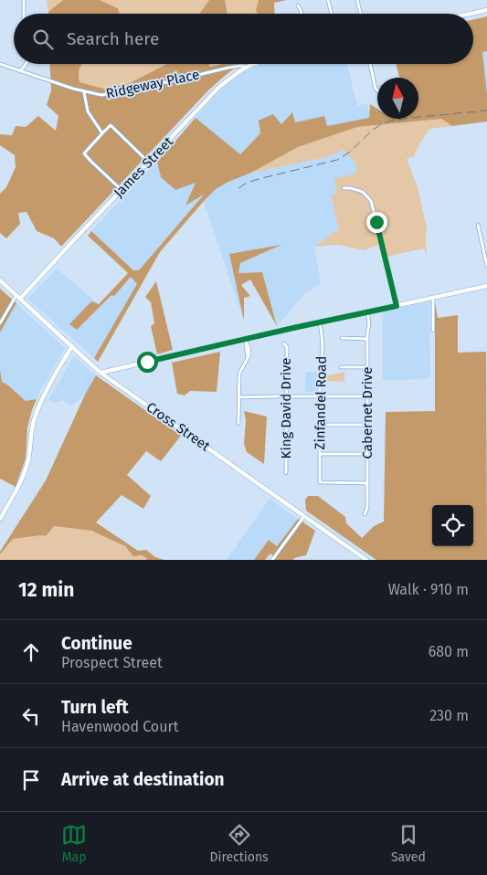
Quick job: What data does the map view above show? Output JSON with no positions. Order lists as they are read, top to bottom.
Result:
{
  "streets": {
    "street": [
      "Ridgeway Place",
      "James Street",
      "Zinfandel Road",
      "King David Drive",
      "Cabernet Drive",
      "Cross Street"
    ]
  },
  "crossings": [
    ["Ridgeway Place", "James Street"],
    ["James Street", "Cross Street"],
    ["Zinfandel Road", "Cabernet Drive"]
  ],
  "north": "top",
  "page": {
    "search": "Search here",
    "heading": ["12 min", "Walk · 910 m"],
    "list": [
      ["Continue", "Prospect Street", "680 m"],
      ["Turn left", "Havenwood Court", "230 m"],
      "Arrive at destination"
    ],
    "nav": ["Map", "Directions", "Saved"]
  }
}
